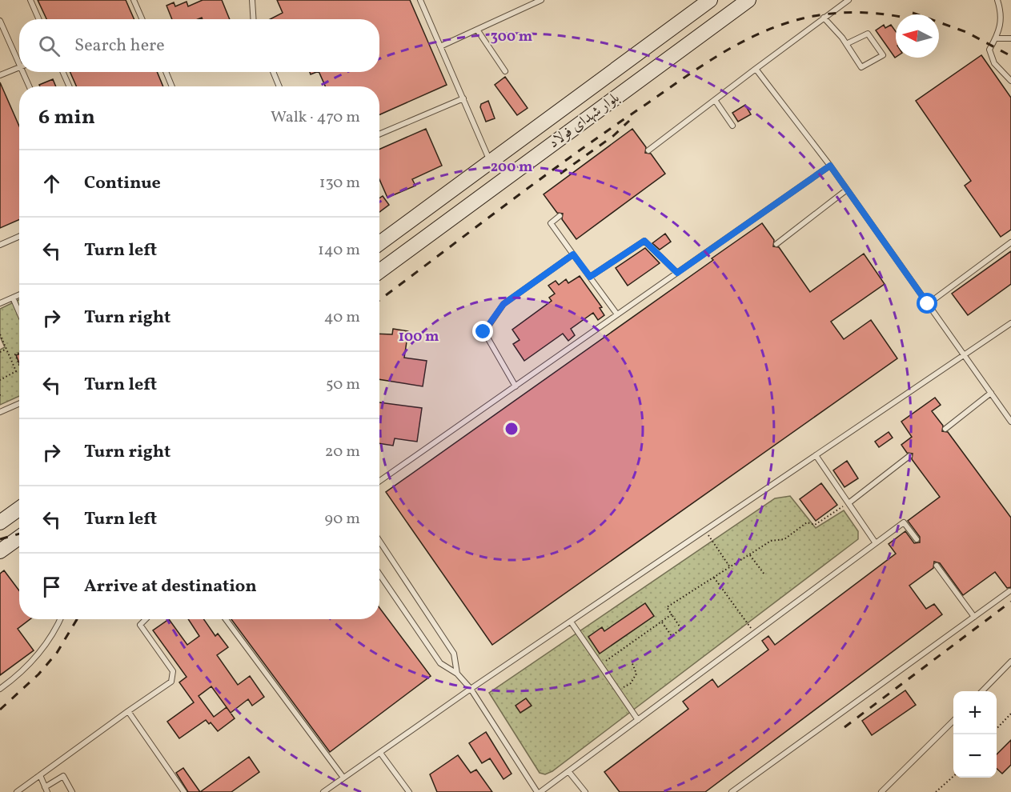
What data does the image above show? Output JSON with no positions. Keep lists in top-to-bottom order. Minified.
{"streets":{"street":["بلوار شهدای فولاد"]},"north":"left","page":{"search":"Search here","heading":["6 min","Walk · 470 m"],"list":[["Continue","130 m"],["Turn left","140 m"],["Turn right","40 m"],["Turn left","50 m"],["Turn right","20 m"],["Turn left","90 m"],"Arrive at destination"],"map_buttons":["+","−"]},"rings":["300 m","200 m","100 m"]}
